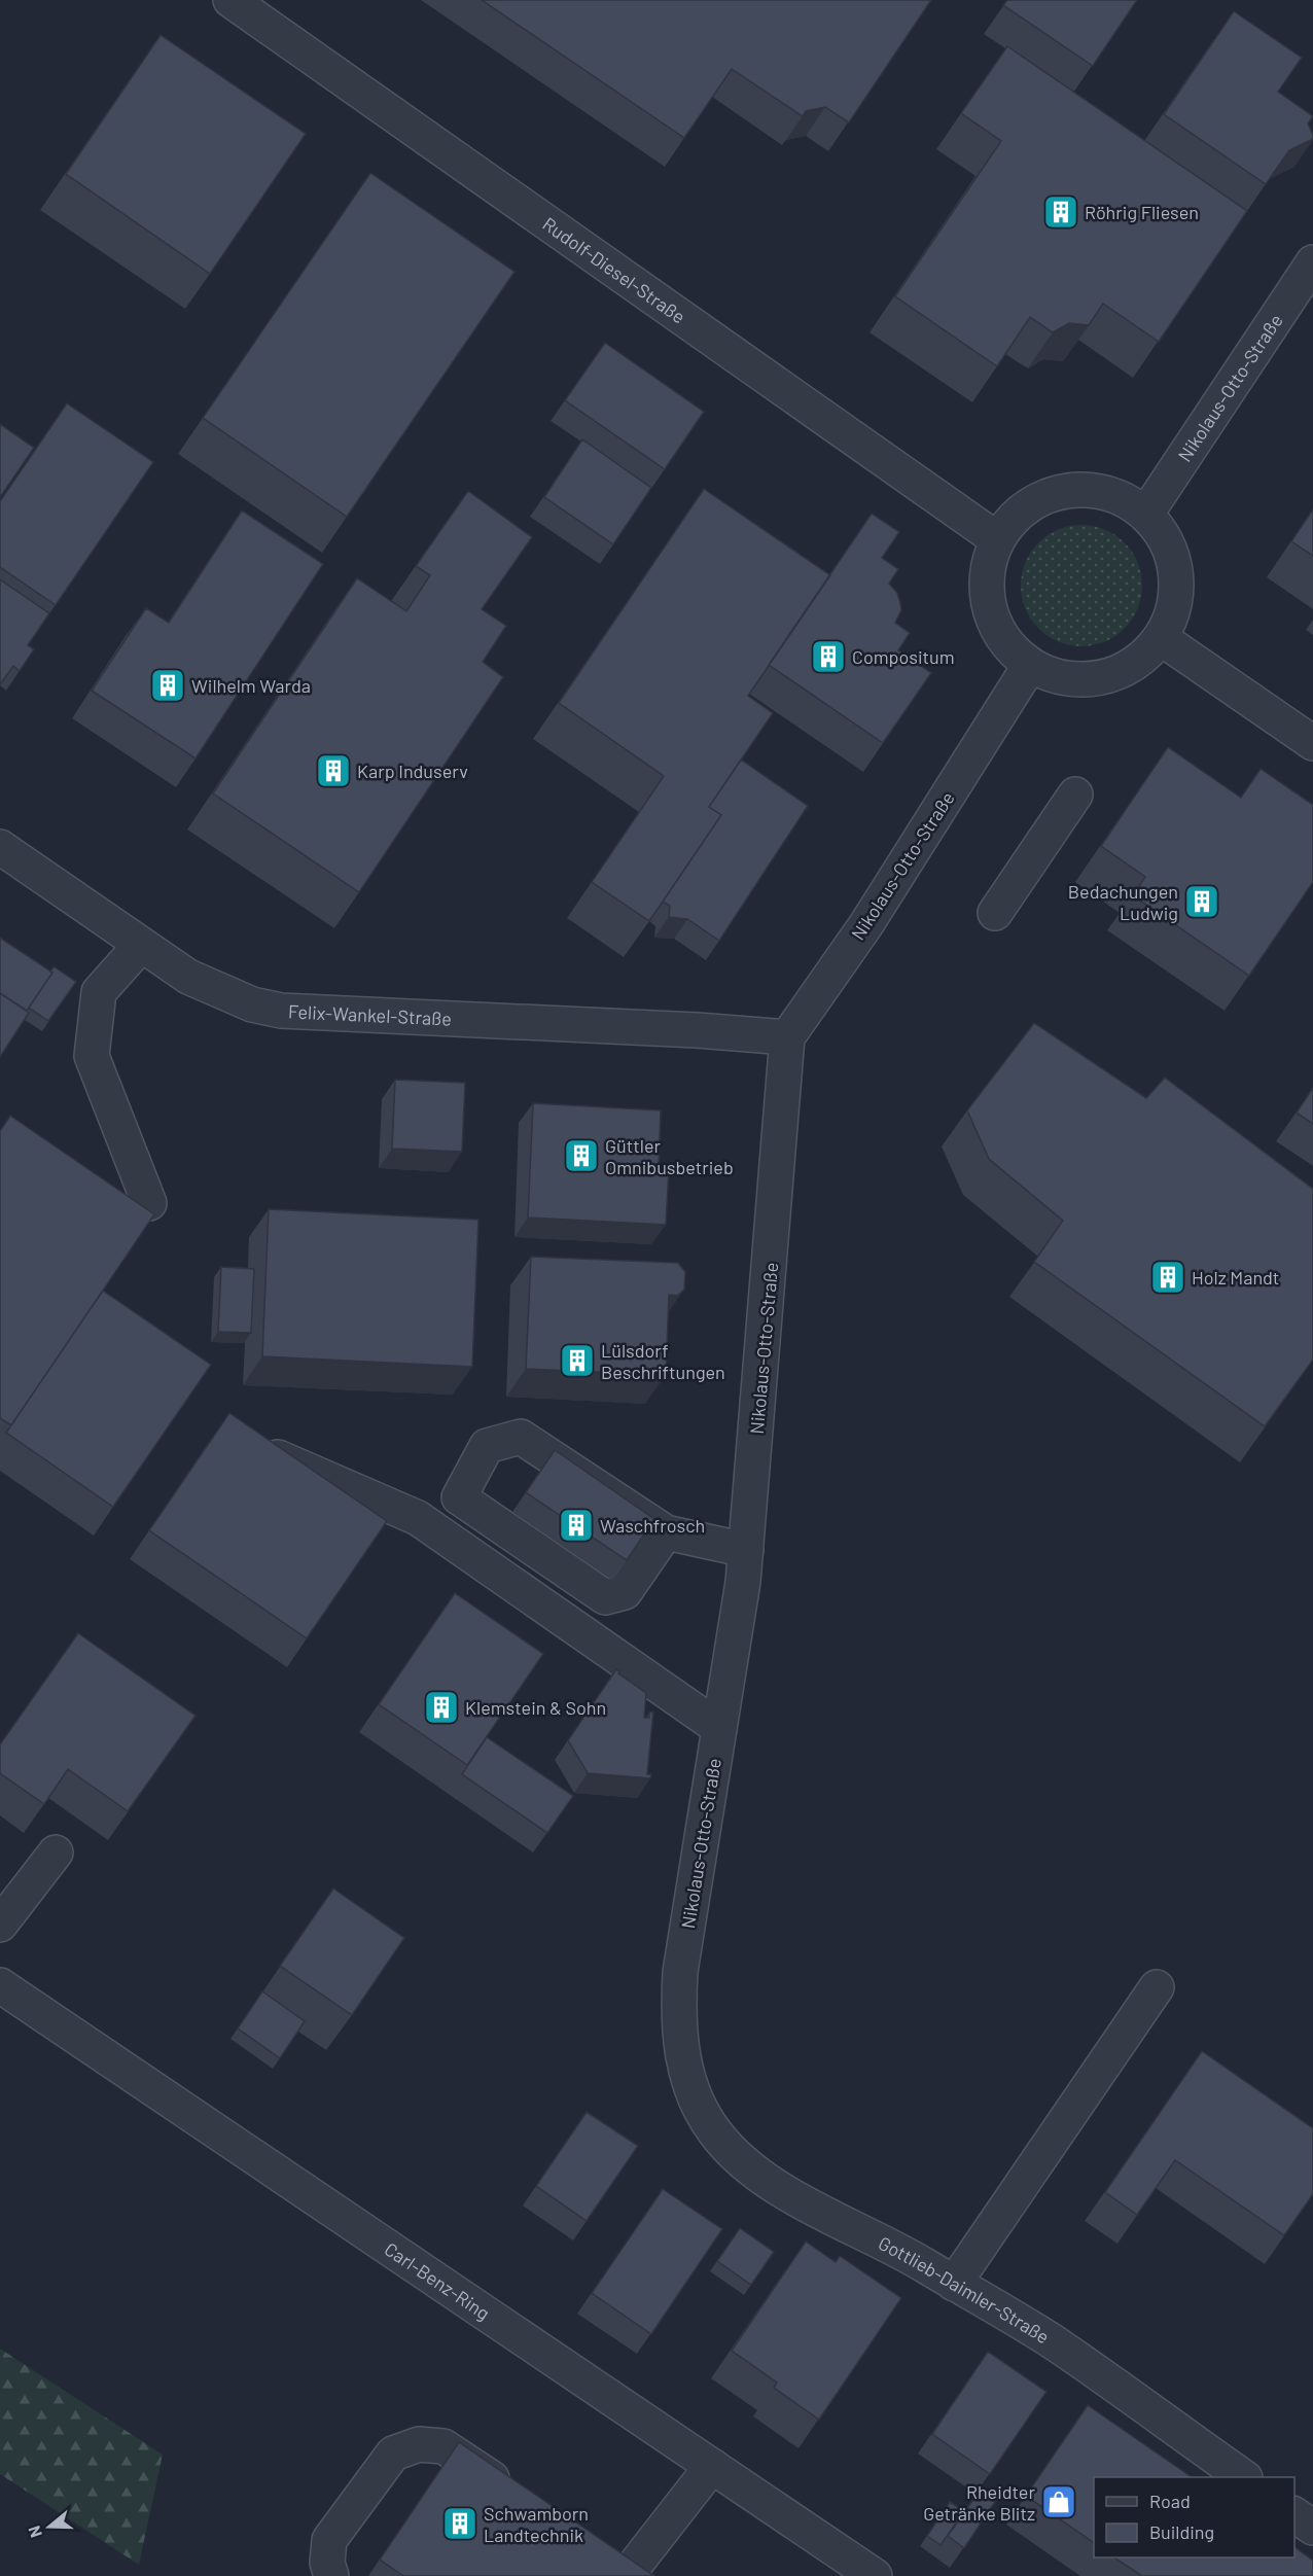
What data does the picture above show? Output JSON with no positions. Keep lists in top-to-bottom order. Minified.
{"streets":{"street":["Rudolf-Diesel-Straße","Nikolaus-Otto-Straße","Felix-Wankel-Straße","Carl-Benz-Ring","Gottlieb-Daimler-Straße"]},"crossings":[["Rudolf-Diesel-Straße","Nikolaus-Otto-Straße"],["Nikolaus-Otto-Straße","Felix-Wankel-Straße"],["Nikolaus-Otto-Straße","Gottlieb-Daimler-Straße"]],"places":{"building":["Röhrig Fliesen","Compositum","Wilhelm Warda","Karp Induserv","Bedachungen Ludwig","Güttler Omnibusbetrieb","Holz Mandt","Lülsdorf Beschriftungen","Waschfrosch","Klemstein & Sohn","Schwamborn Landtechnik"],"shop":["Rheidter Getränke Blitz"]},"legend":["Road","Building"],"north":"left"}
